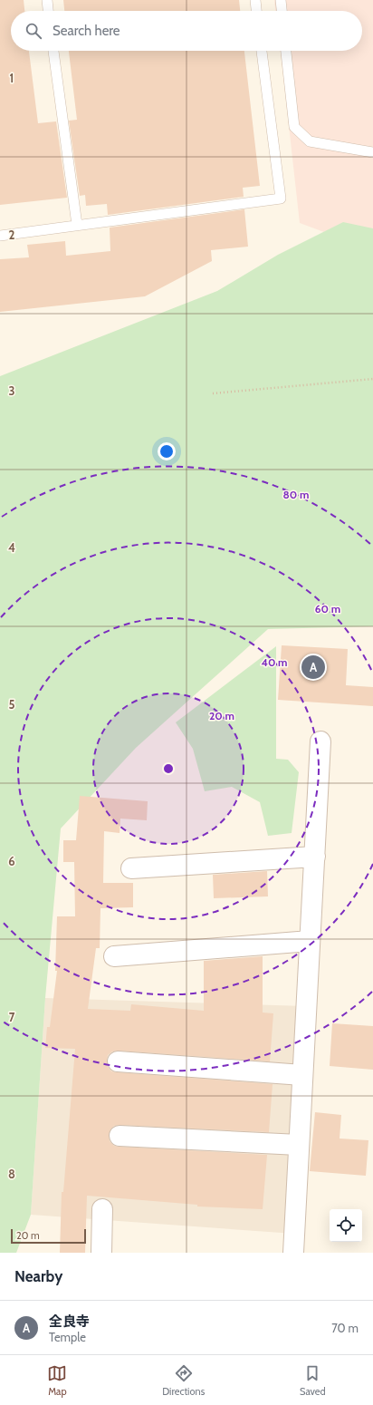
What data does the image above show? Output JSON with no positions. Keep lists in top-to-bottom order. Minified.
{"scale_bar":"20 m","page":{"search":"Search here","pins":"A","scale":"20 m","heading":"Nearby","list":[{"mark":"A","name":"全良寺","note":"Temple","value":"70 m"}],"nav":["Map","Directions","Saved"]},"grid":{"rows":["1","2","3","4","5","6","7","8"]},"rings":["80 m","60 m","40 m","20 m"]}
